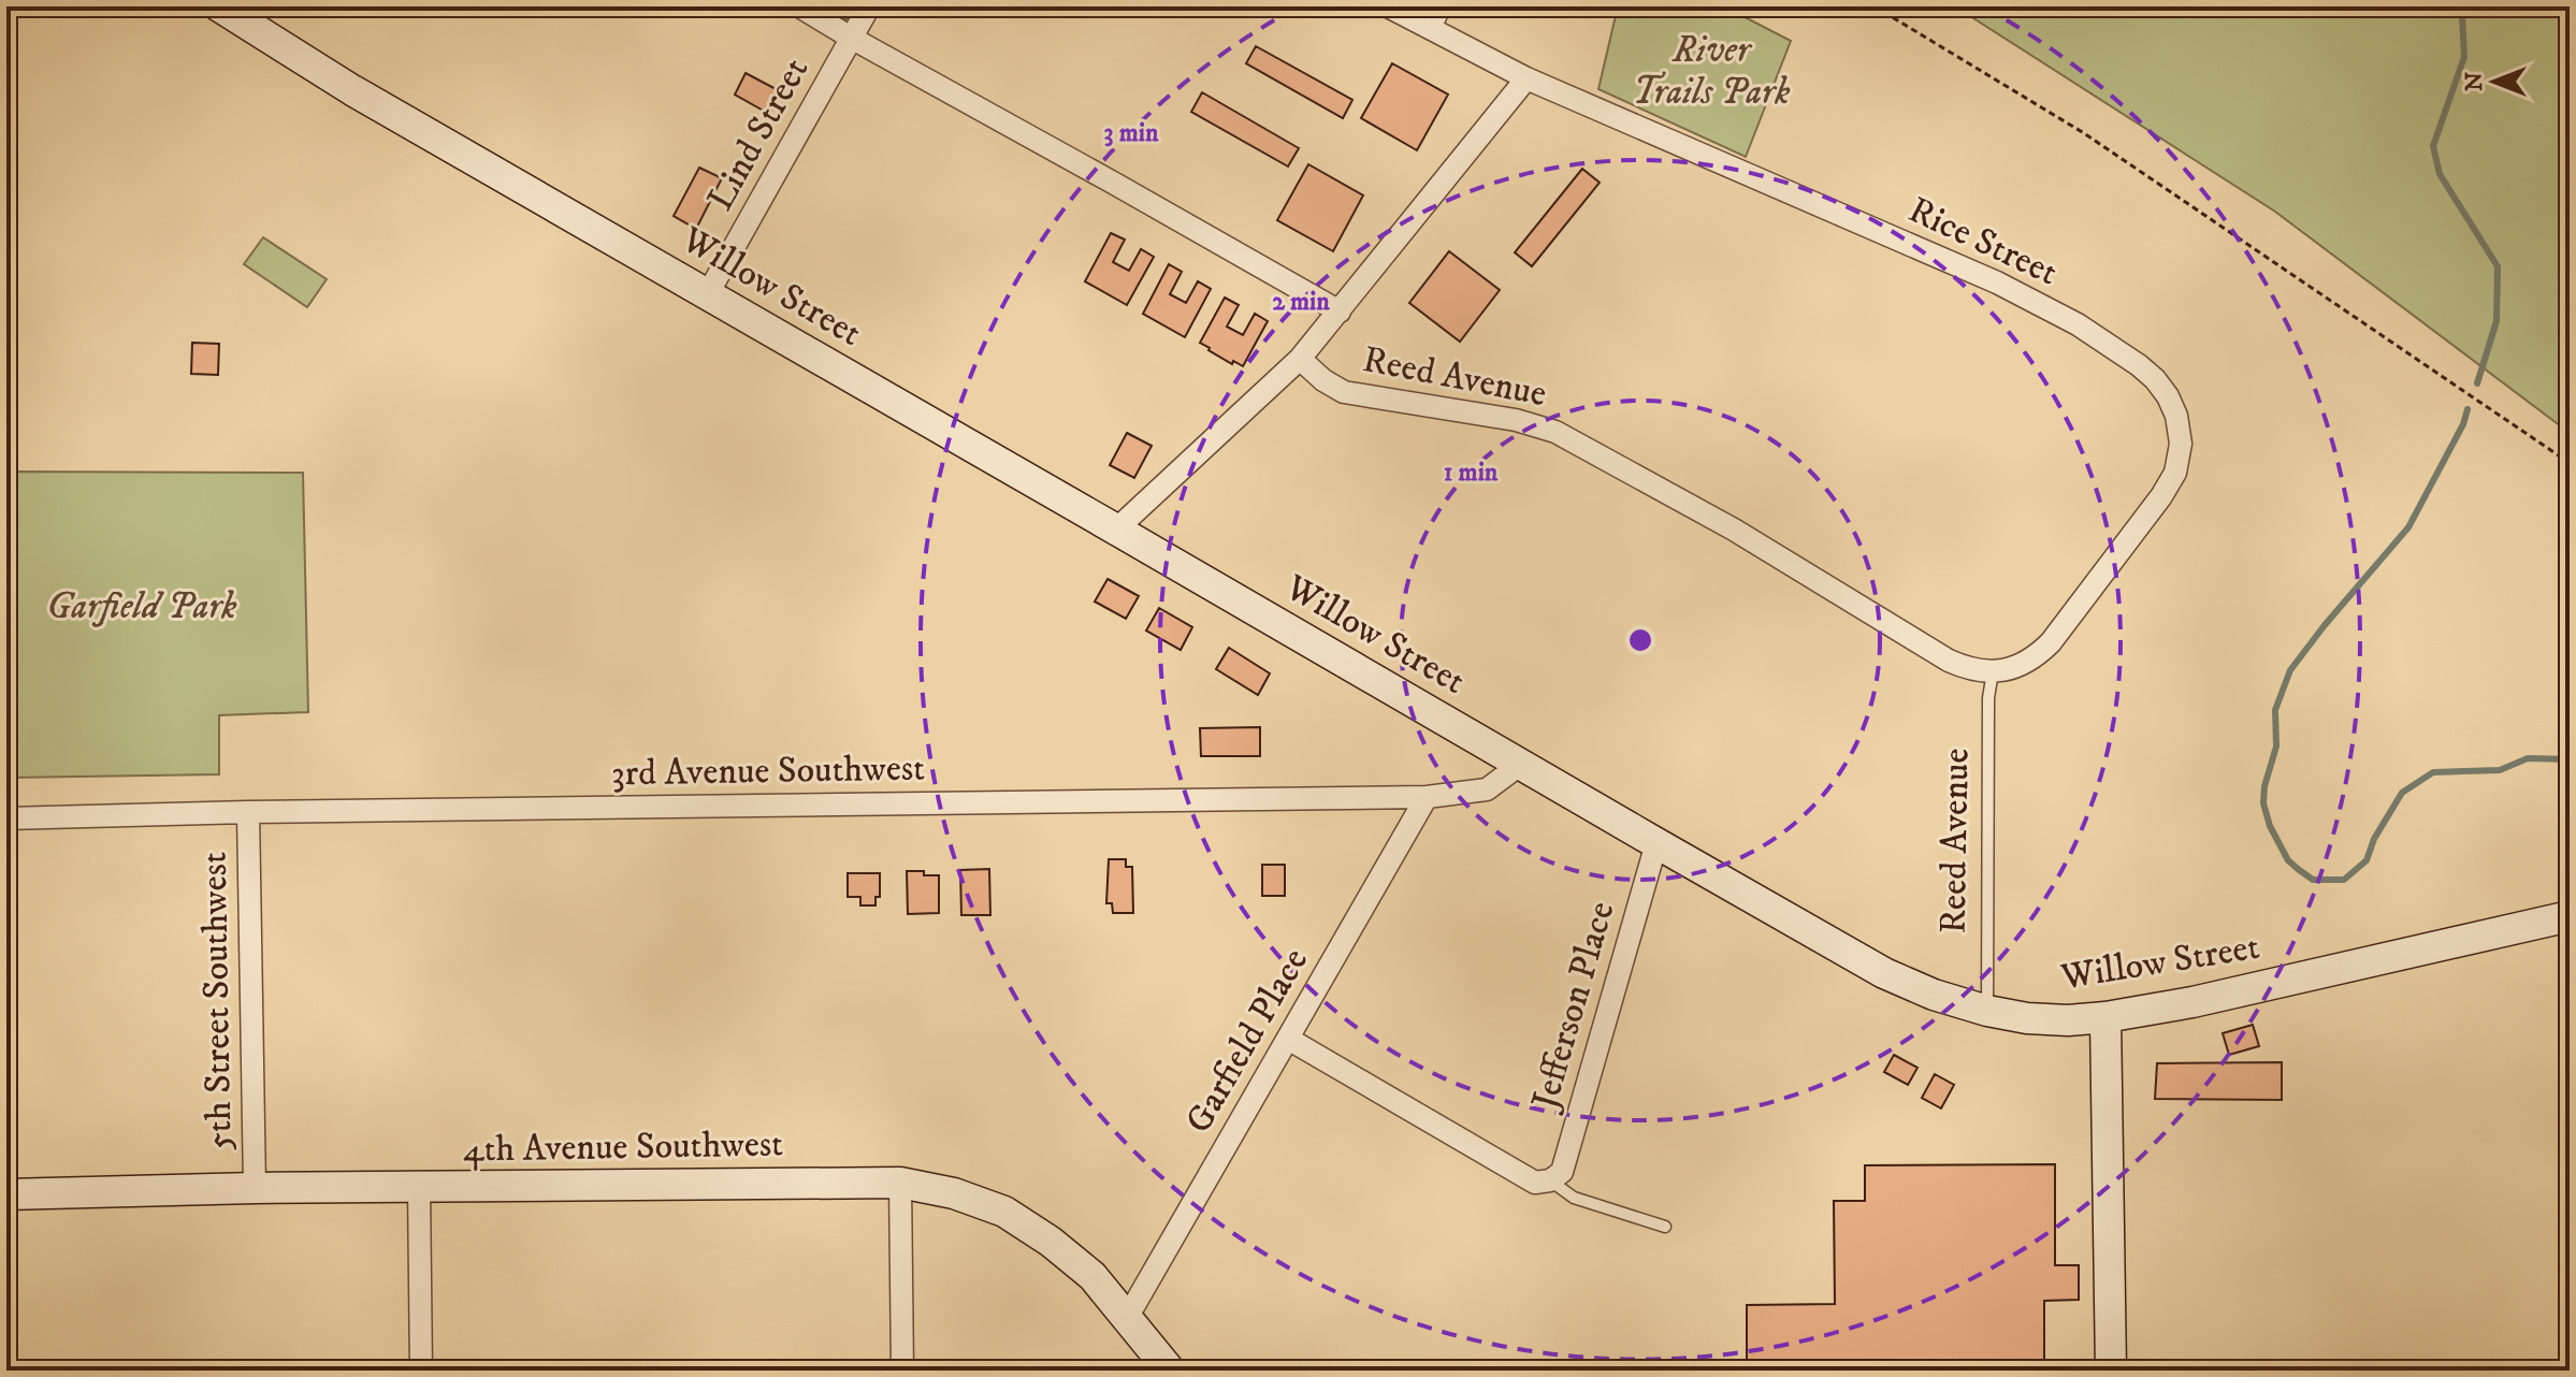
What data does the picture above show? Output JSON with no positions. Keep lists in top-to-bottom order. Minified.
{"streets":{"street":["Lind Street","Rice Street","Willow Street","Reed Avenue","3rd Avenue Southwest","5th Street Southwest","Jefferson Place","Garfield Place","4th Avenue Southwest"]},"crossings":[["Lind Street","Willow Street"],["Rice Street","Reed Avenue"],["Willow Street","Reed Avenue"],["Willow Street","3rd Avenue Southwest"],["Willow Street","Jefferson Place"],["3rd Avenue Southwest","5th Street Southwest"],["3rd Avenue Southwest","Garfield Place"],["5th Street Southwest","4th Avenue Southwest"],["Garfield Place","4th Avenue Southwest"]],"parks":["River Trails Park","Garfield Park"],"north":"left","rings":["3 min","2 min","1 min"]}
